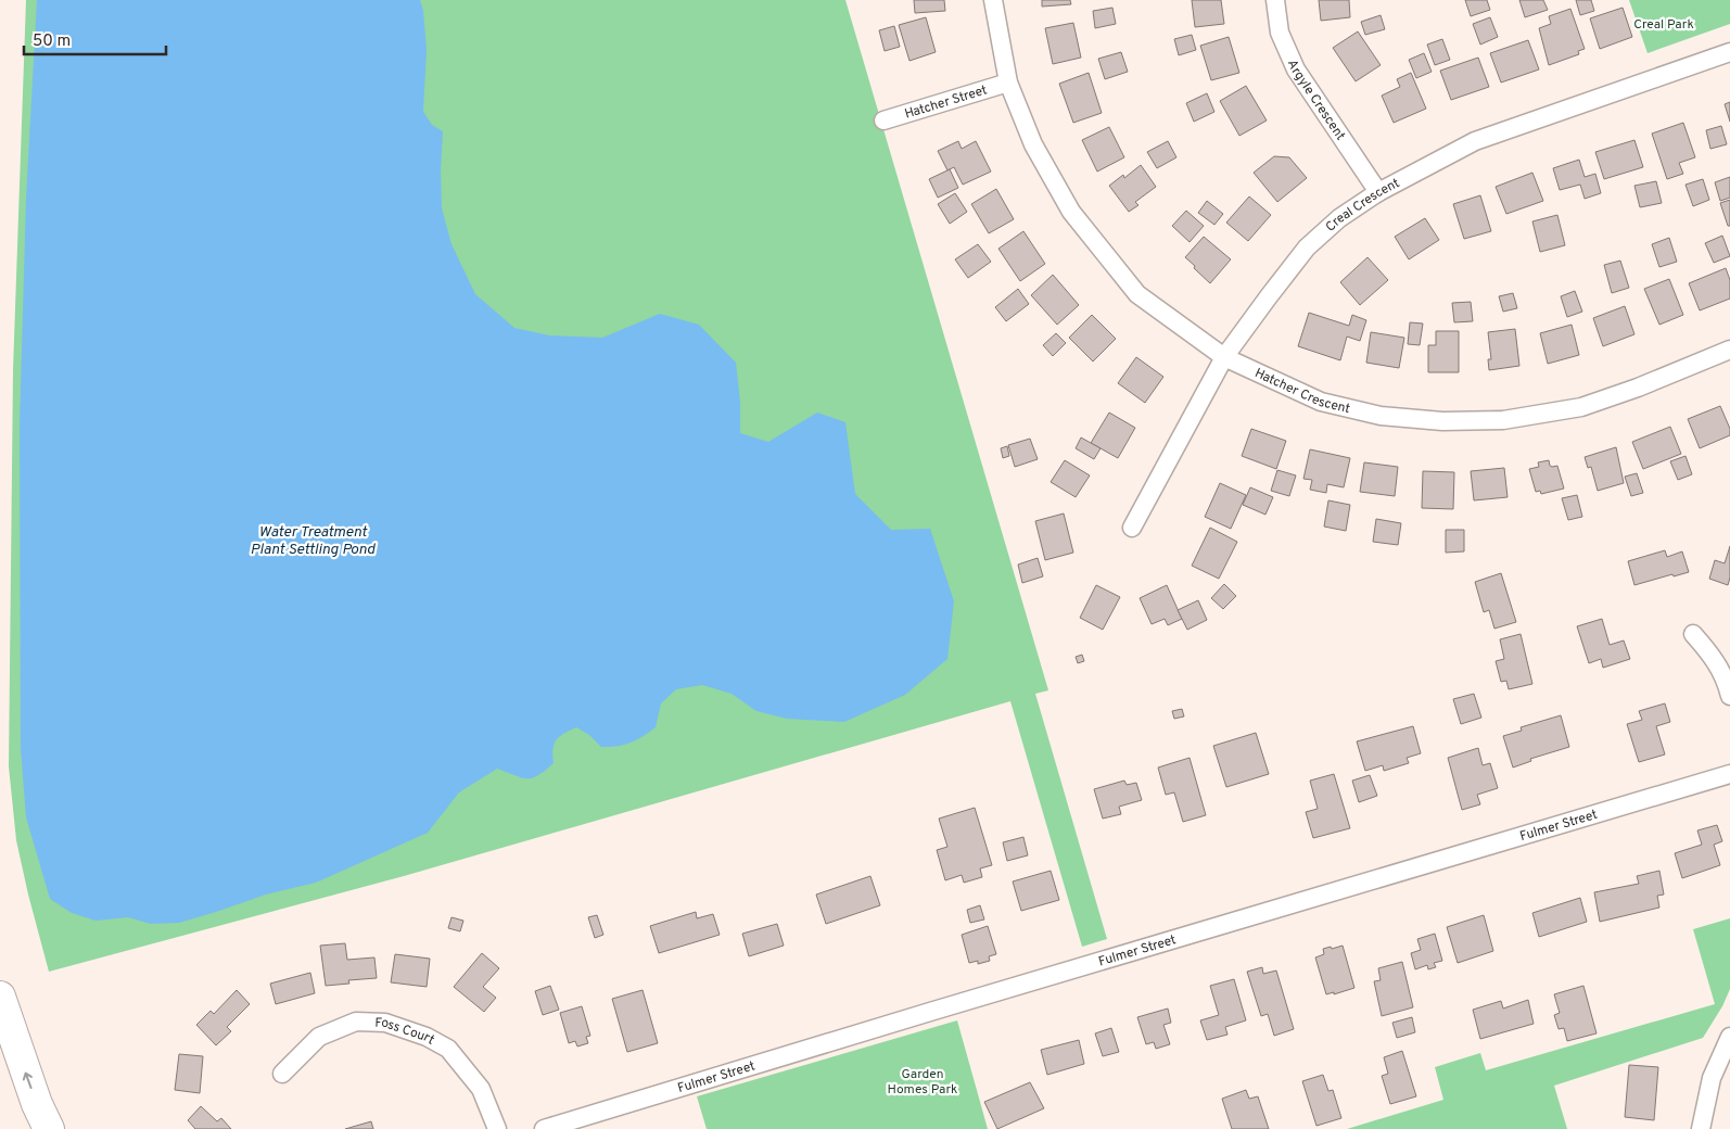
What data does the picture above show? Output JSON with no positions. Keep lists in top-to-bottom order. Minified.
{"streets":{"street":["Argyle Crescent","Hatcher Street","Creal Crescent","Hatcher Crescent","Fulmer Street","Foss Court"]},"crossings":[["Argyle Crescent","Creal Crescent"],["Hatcher Street","Hatcher Crescent"],["Creal Crescent","Hatcher Crescent"]],"water":["Water Treatment Plant Settling Pond"],"parks":["Creal Park","Garden Homes Park"],"scale_bar":"50 m"}
